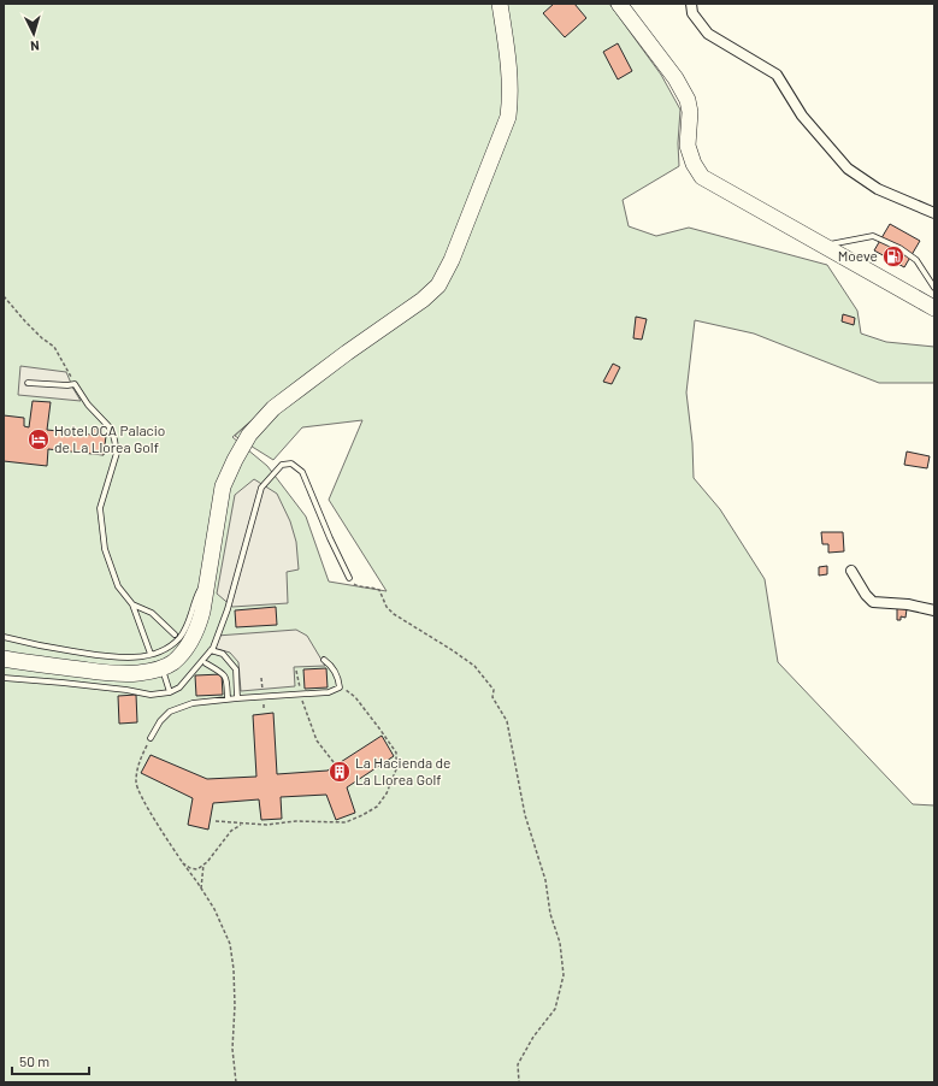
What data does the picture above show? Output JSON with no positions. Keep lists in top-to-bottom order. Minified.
{"places":{"fuel station":["Moeve"],"hotel":["Hotel OCA Palacio de La Llorea Golf"],"building":["La Hacienda de La Llorea Golf"]},"scale_bar":"50 m","north":"bottom"}
